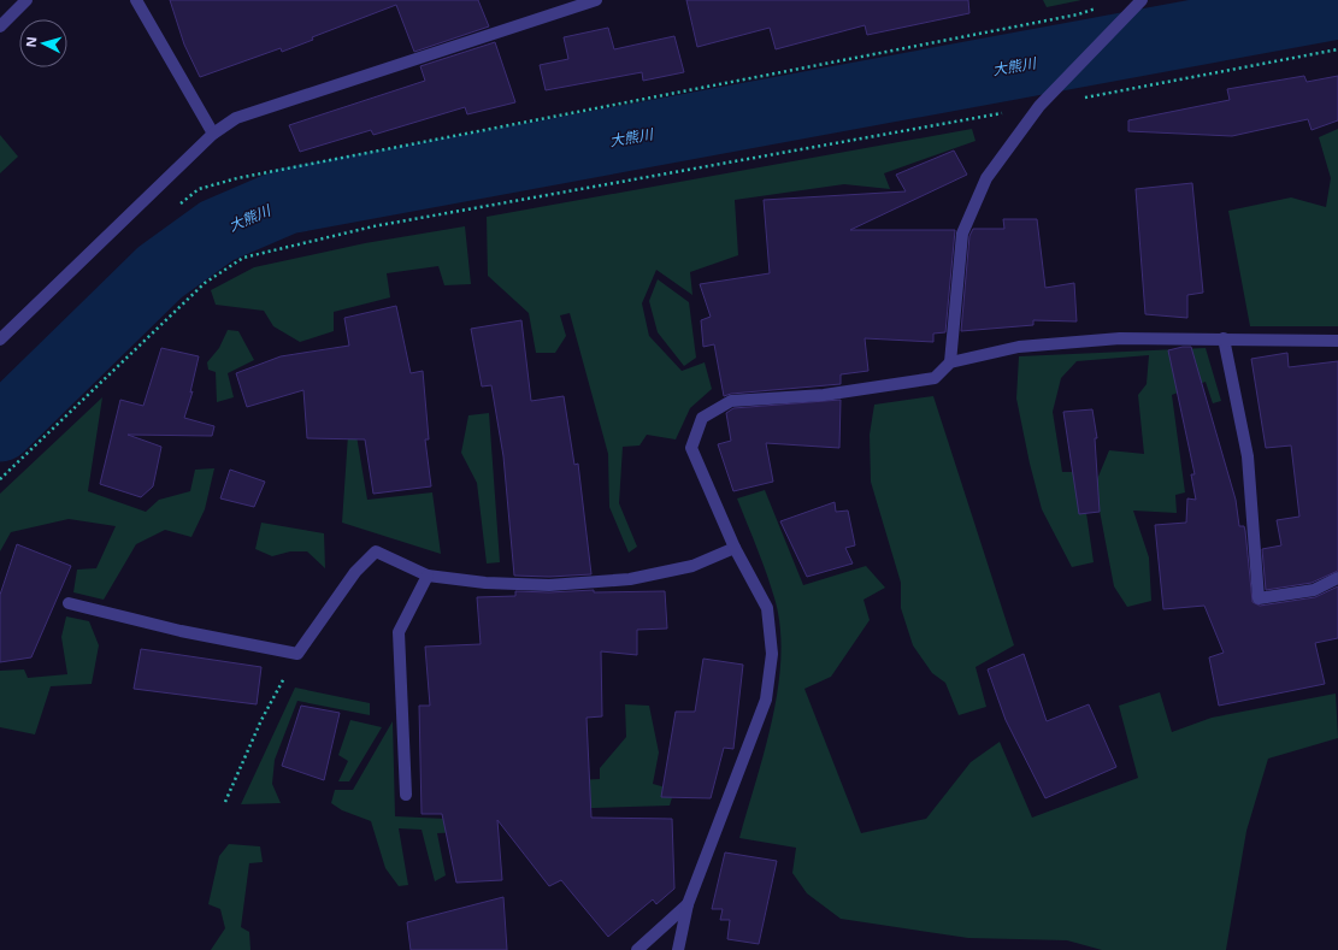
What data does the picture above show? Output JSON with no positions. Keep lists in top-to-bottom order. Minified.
{"water":["大熊川"],"north":"left"}
